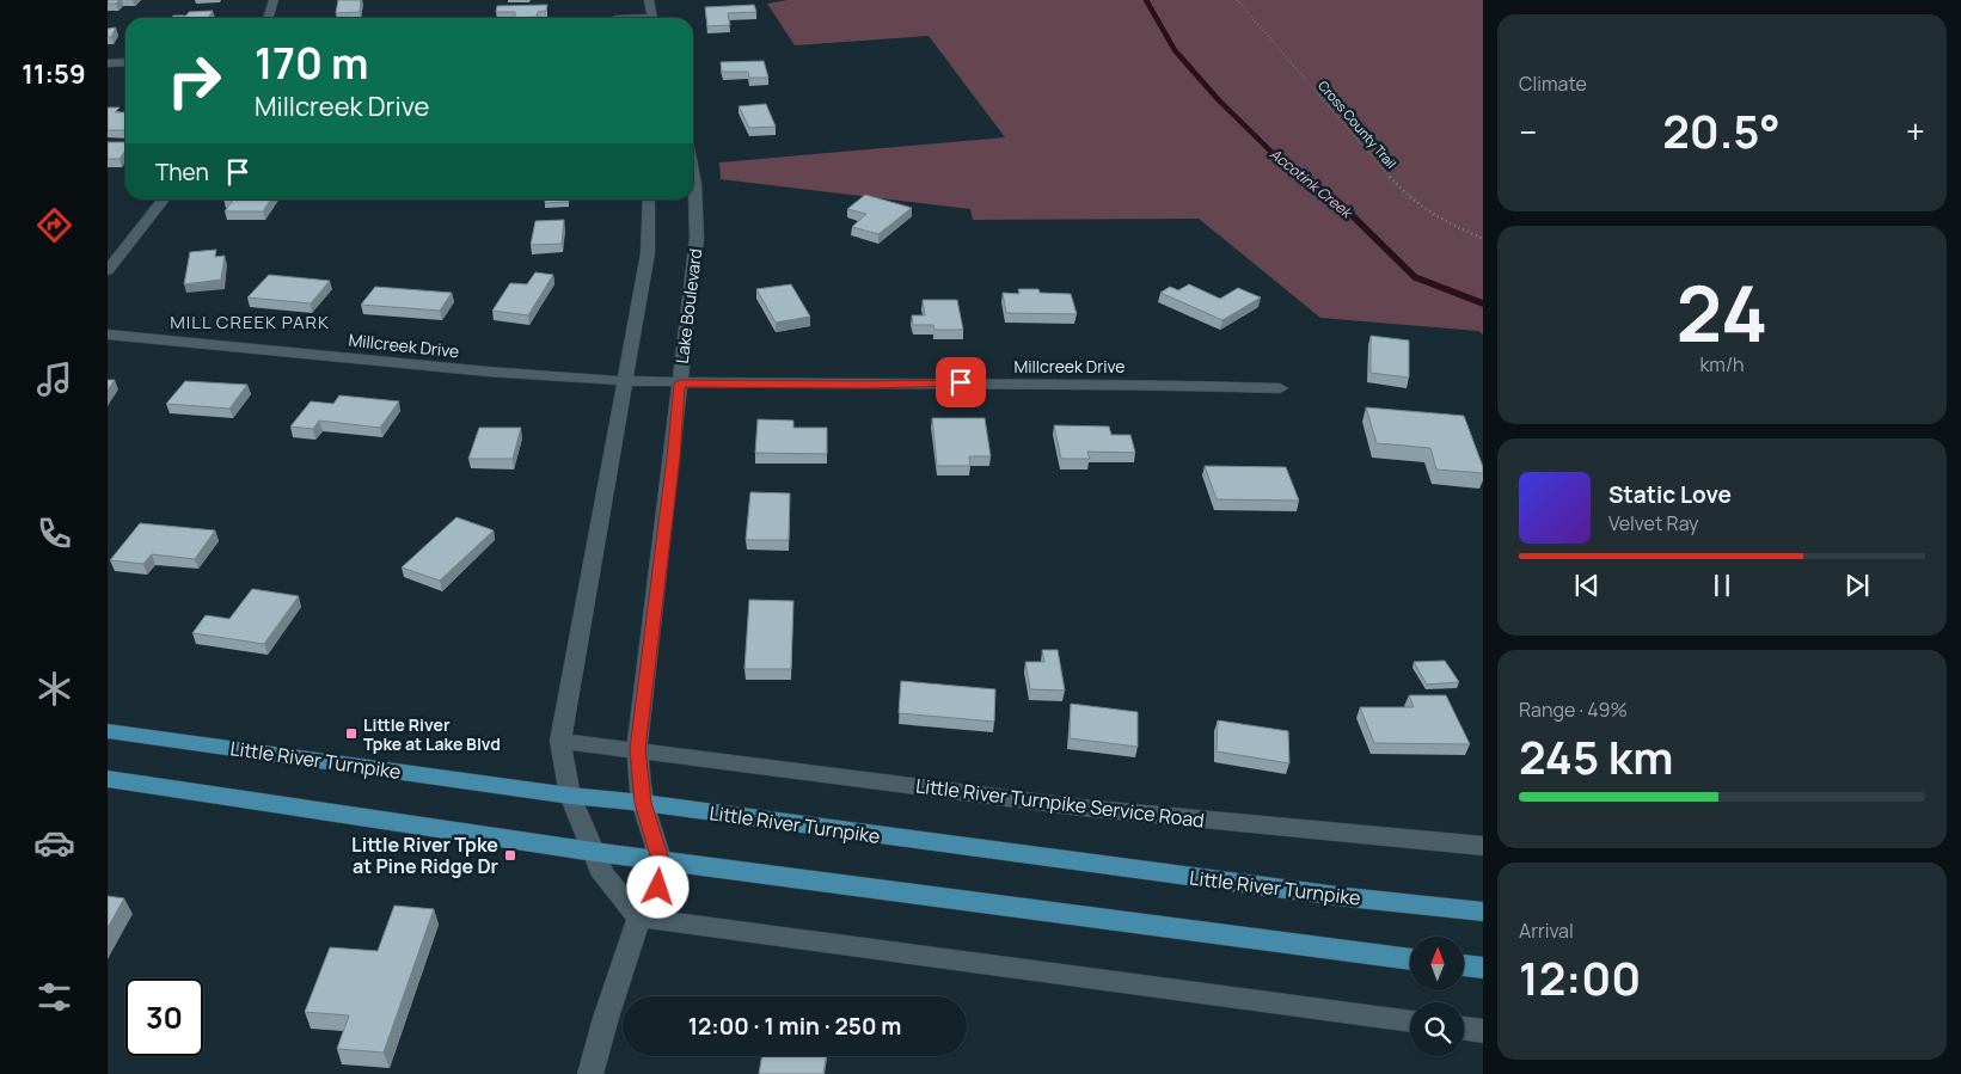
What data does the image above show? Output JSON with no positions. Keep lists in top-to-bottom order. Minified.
{"streets":{"main road":["Little River Turnpike"],"street":["Lake Boulevard","Millcreek Drive","Little River Turnpike Service Road"],"path":["Cross County Trail"]},"crossings":[["Lake Boulevard","Millcreek Drive"],["Lake Boulevard","Little River Turnpike"],["Lake Boulevard","Little River Turnpike Service Road"]],"districts":["MILL CREEK PARK"],"water":["Accotink Creek"],"places":{"transit":["Little River Tpke at Lake Blvd","Little River Tpke at Pine Ridge Dr"]},"north":"top","page":{"tabs":"11:59","tile":["Climate",["24","km/h"],["Range · 49%","245 km"],["Arrival","12:00"]],"turn":["170 m","Millcreek Drive"],"heat":["−","20.5°","+"],"then":"Then","song":["Static Love","Velvet Ray"],"limit":"30","trip":"12:00 · 1 min · 250 m"}}
